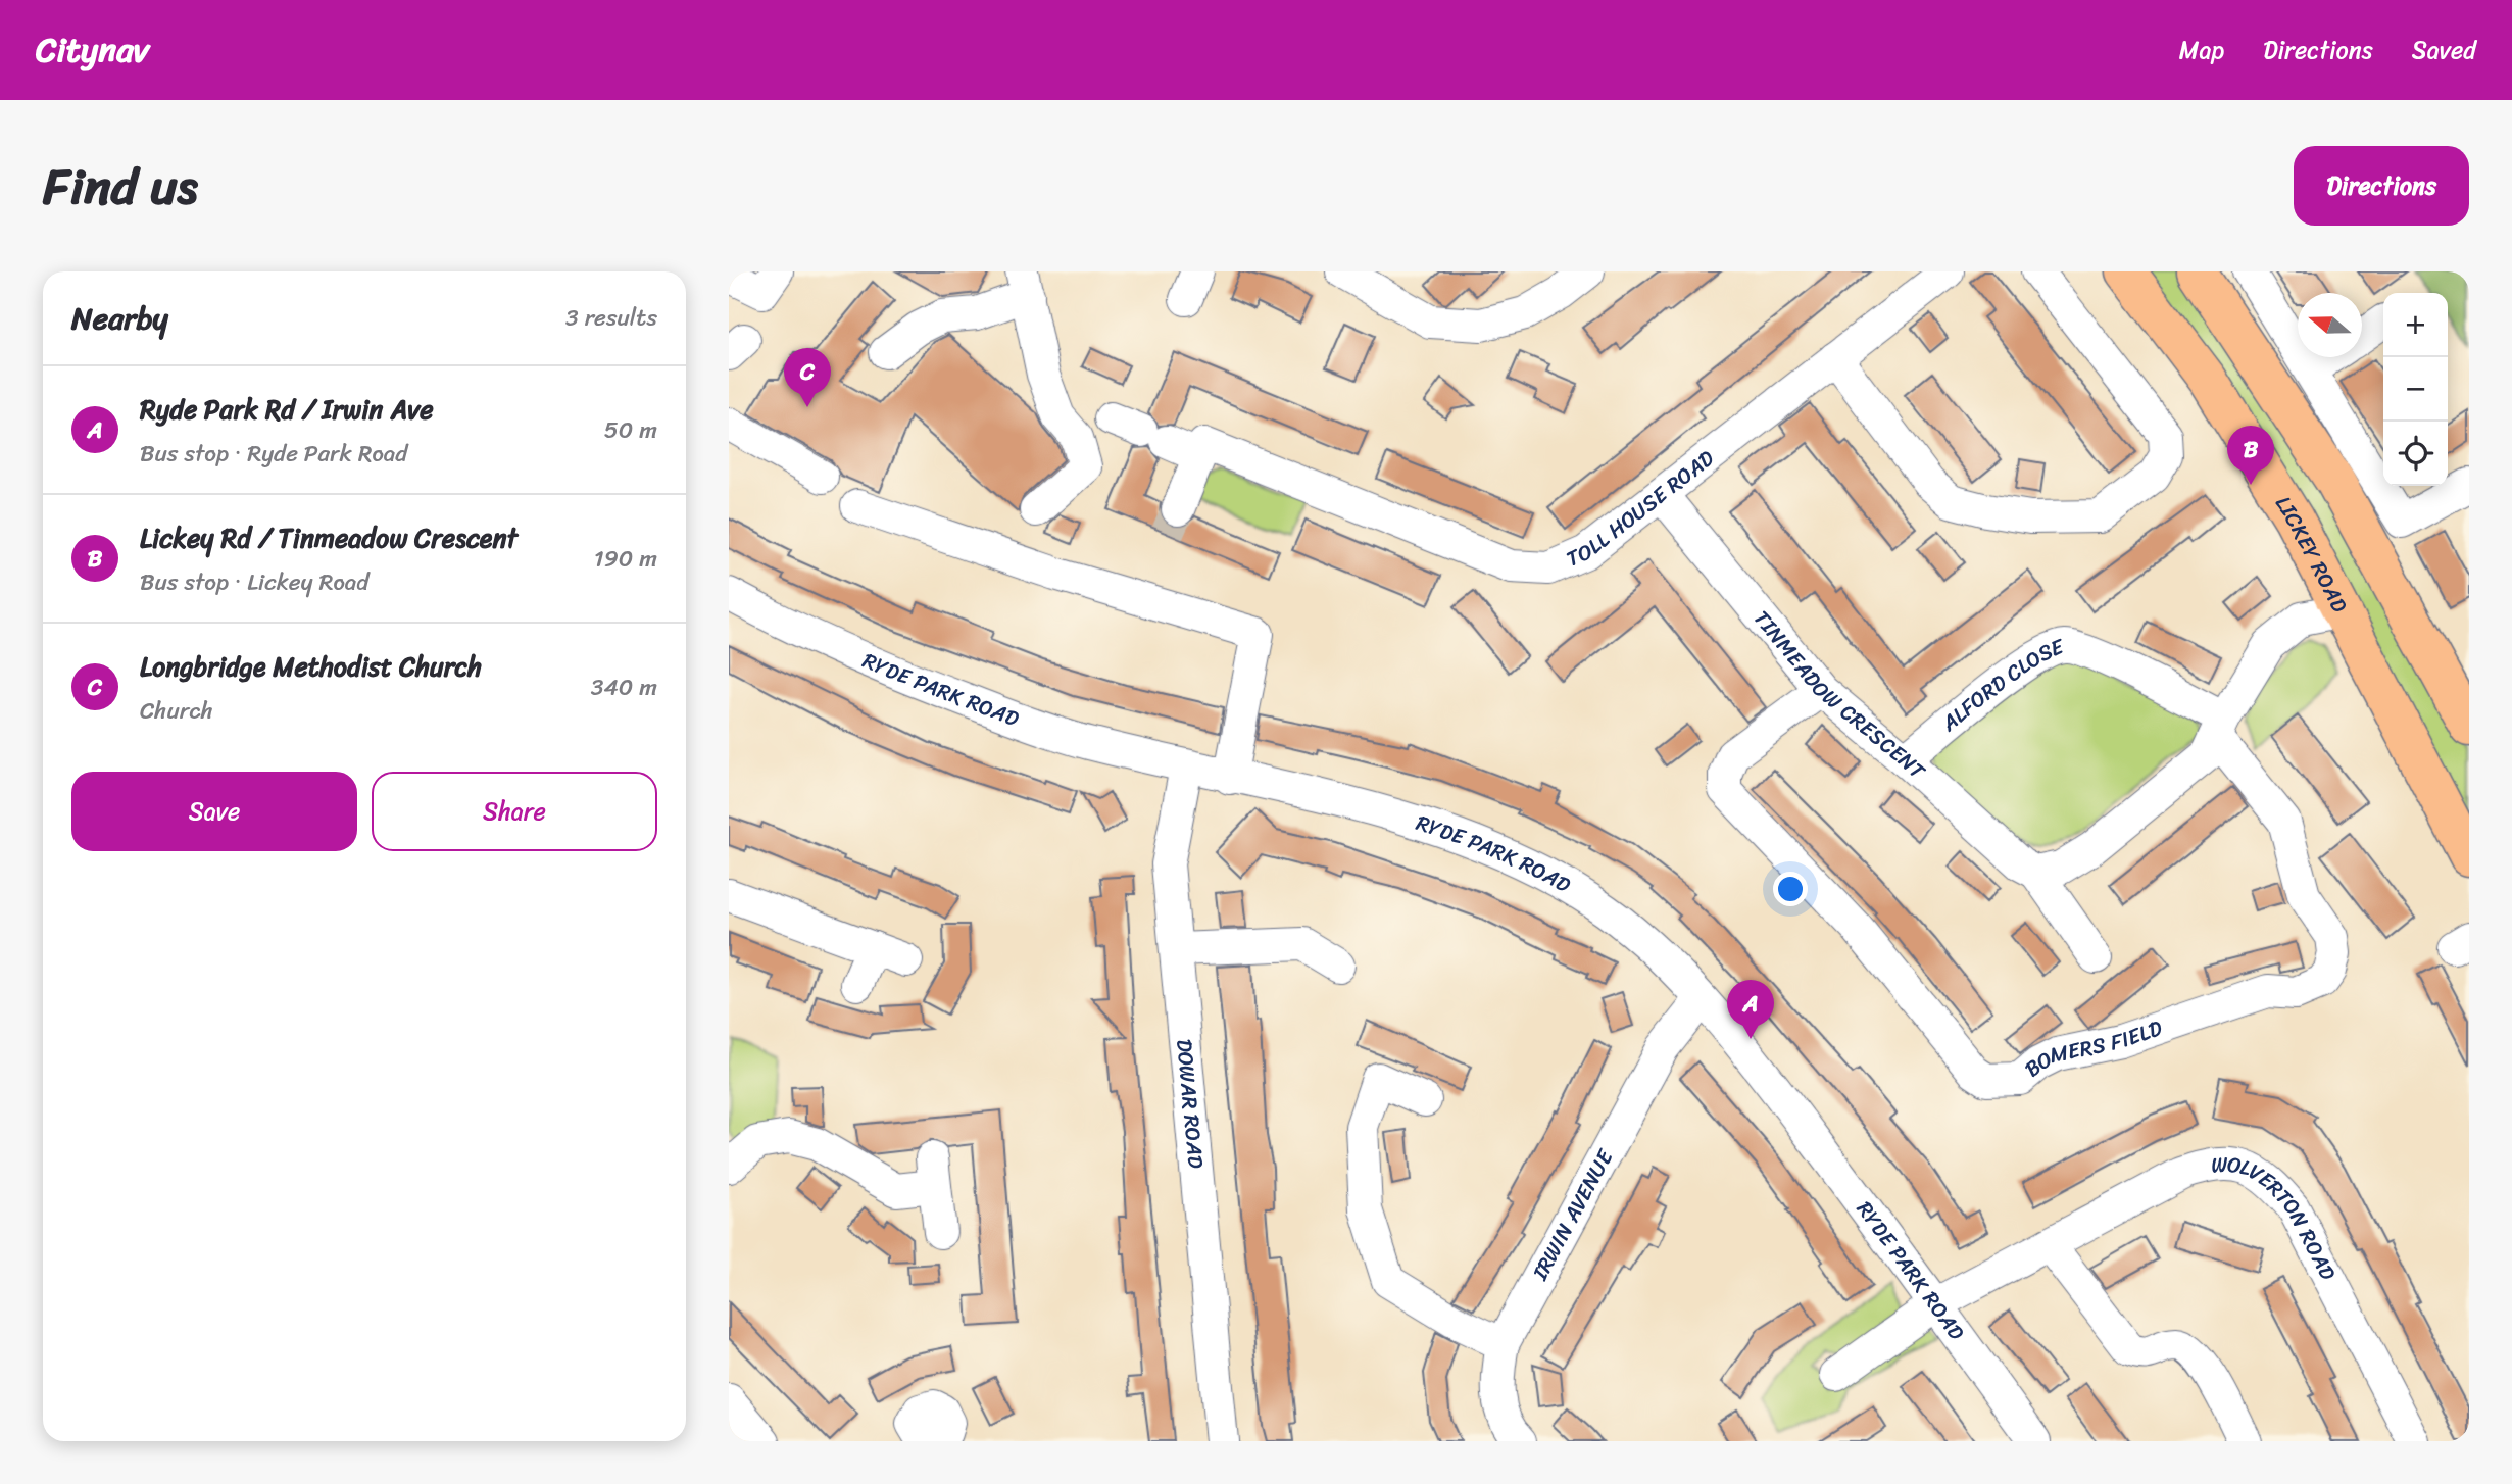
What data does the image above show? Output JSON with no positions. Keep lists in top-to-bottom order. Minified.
{"streets":{"main road":["LICKEY ROAD"],"street":["TOLL HOUSE ROAD","RYDE PARK ROAD","ALFORD CLOSE","TINMEADOW CRESCENT","BOMERS FIELD","DOWAR ROAD","IRWIN AVENUE","WOLVERTON ROAD"]},"crossings":[["TOLL HOUSE ROAD","TINMEADOW CRESCENT"],["RYDE PARK ROAD","DOWAR ROAD"],["RYDE PARK ROAD","IRWIN AVENUE"],["RYDE PARK ROAD","WOLVERTON ROAD"],["ALFORD CLOSE","TINMEADOW CRESCENT"],["ALFORD CLOSE","BOMERS FIELD"],["TINMEADOW CRESCENT","BOMERS FIELD"]],"north":"left","page":{"header":"Citynav","nav":["Map","Directions","Saved"],"title":"Find us","buttons":["Directions",["Save","Share"]],"heading":["Nearby","3 results"],"map_buttons":["+","−"],"pins":["C","B","A"],"list":[{"mark":"A","name":"Ryde Park Rd / Irwin Ave","note":"Bus stop · Ryde Park Road","value":"50 m"},{"mark":"B","name":"Lickey Rd / Tinmeadow Crescent","note":"Bus stop · Lickey Road","value":"190 m"},{"mark":"C","name":"Longbridge Methodist Church","note":"Church","value":"340 m"}]}}
